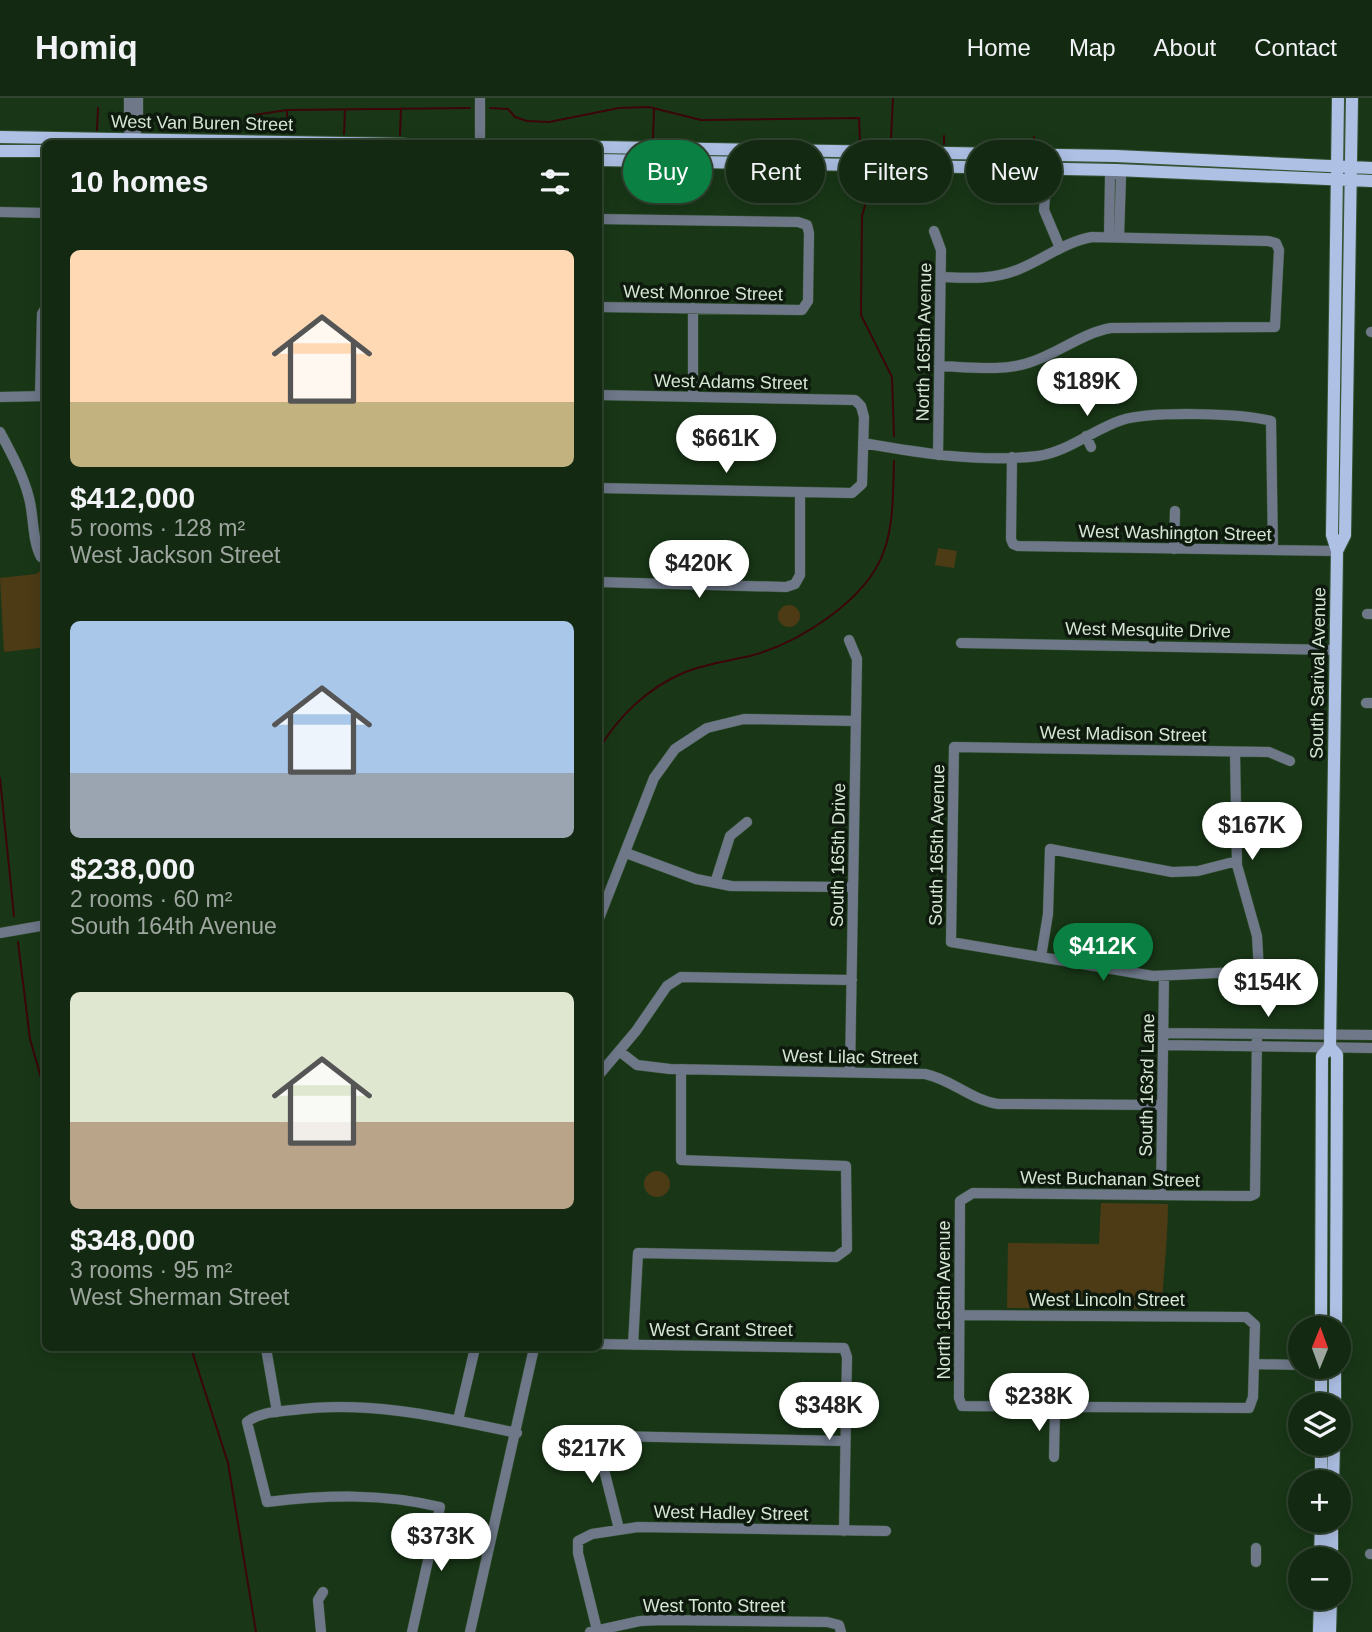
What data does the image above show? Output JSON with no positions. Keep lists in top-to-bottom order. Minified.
{"streets":{"main road":["West Van Buren Street","South Sarival Avenue"],"street":["West Monroe Street","North 165th Avenue","West Adams Street","West Washington Street","West Mesquite Drive","West Madison Street","South 165th Avenue","South 165th Drive","West Lilac Street","South 163rd Lane","West Buchanan Street","West Lincoln Street","West Grant Street","West Hadley Street","West Tonto Street"]},"crossings":[["North 165th Avenue","West Buchanan Street"],["North 165th Avenue","West Lincoln Street"],["West Washington Street","South Sarival Avenue"],["West Mesquite Drive","South Sarival Avenue"],["West Madison Street","South 165th Avenue"],["South 165th Drive","West Lilac Street"],["West Lilac Street","South 163rd Lane"],["South 163rd Lane","West Buchanan Street"],["West Hadley Street","West Tonto Street"]],"north":"top","page":{"header":"Homiq","nav":["Home","Map","About","Contact"],"chip":["Buy","Rent","Filters","New"],"heading":"10 homes","list":[{"name":"$412,000","note":"5 rooms · 128 m² · West Jackson Street"},{"name":"$238,000","note":"2 rooms · 60 m² · South 164th Avenue"},{"name":"$348,000","note":"3 rooms · 95 m² · West Sherman Street"}],"price":["$189K","$661K","$420K","$167K","$412K","$154K","$238K","$348K","$217K","$373K"],"map_buttons":["+","−"]}}
